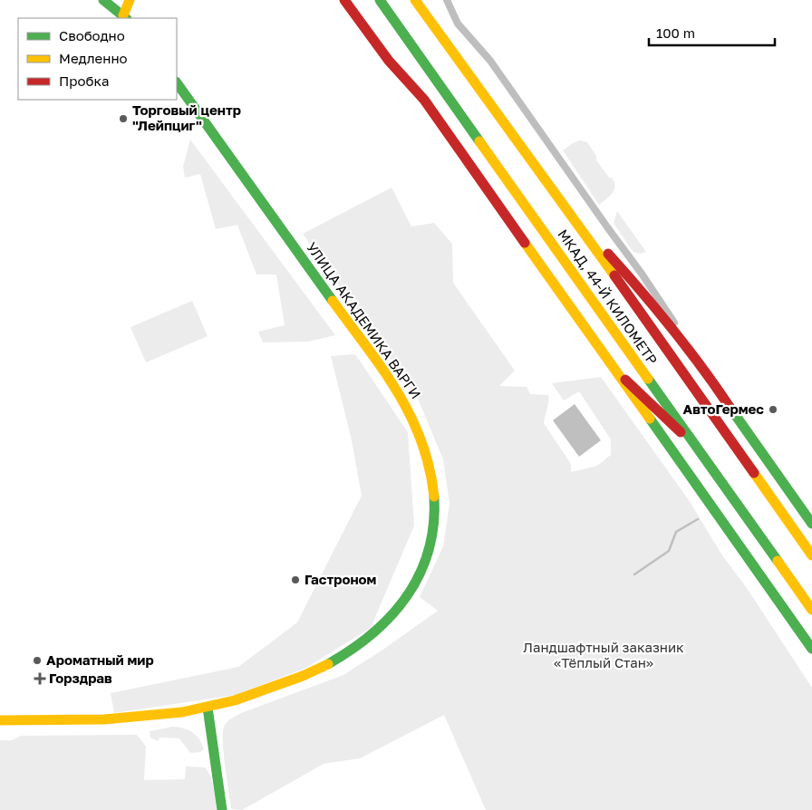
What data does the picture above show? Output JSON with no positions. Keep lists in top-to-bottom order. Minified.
{"streets":{"main road":["МКАД, 44-Й КИЛОМЕТР","УЛИЦА АКАДЕМИКА ВАРГИ"]},"parks":["Ландшафтный заказник «Тёплый Стан»"],"places":{"other":["Торговый центр \"Лейпциг\"","АвтоГермес","Гастроном","Ароматный мир"],"health":["Горздрав"]},"legend":["Свободно","Медленно","Пробка"],"scale_bar":"100 m"}
